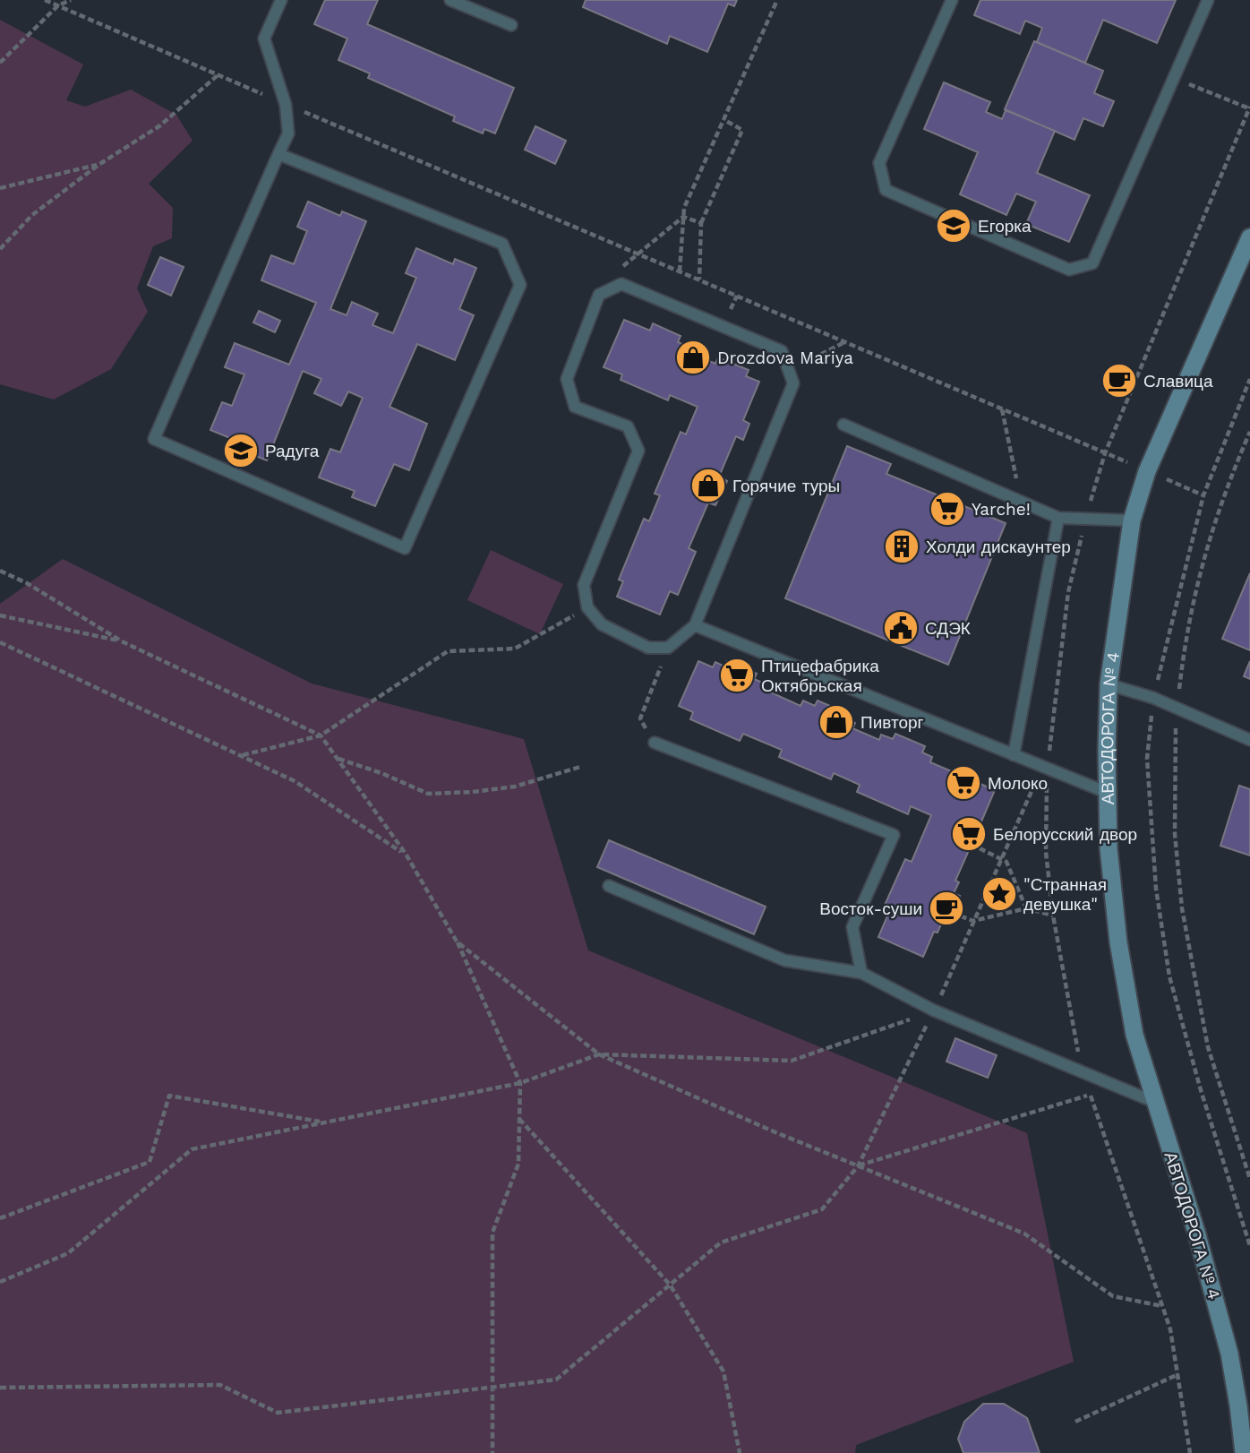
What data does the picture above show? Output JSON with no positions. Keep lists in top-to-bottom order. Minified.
{"streets":{"main road":["АВТОДОРОГА № 4"]},"places":{"school or university":["Егорка","Радуга"],"shop":["Drozdova Mariya","Горячие туры","Пивторг"],"cafe":["Славица","Восток-суши"],"supermarket":["Yarche!","Птицефабрика Октябрьская","Молоко","Белорусский двор"],"building":["Холди дискаунтер"],"public building":["СДЭК"],"place":["\"Странная девушка\""]}}
